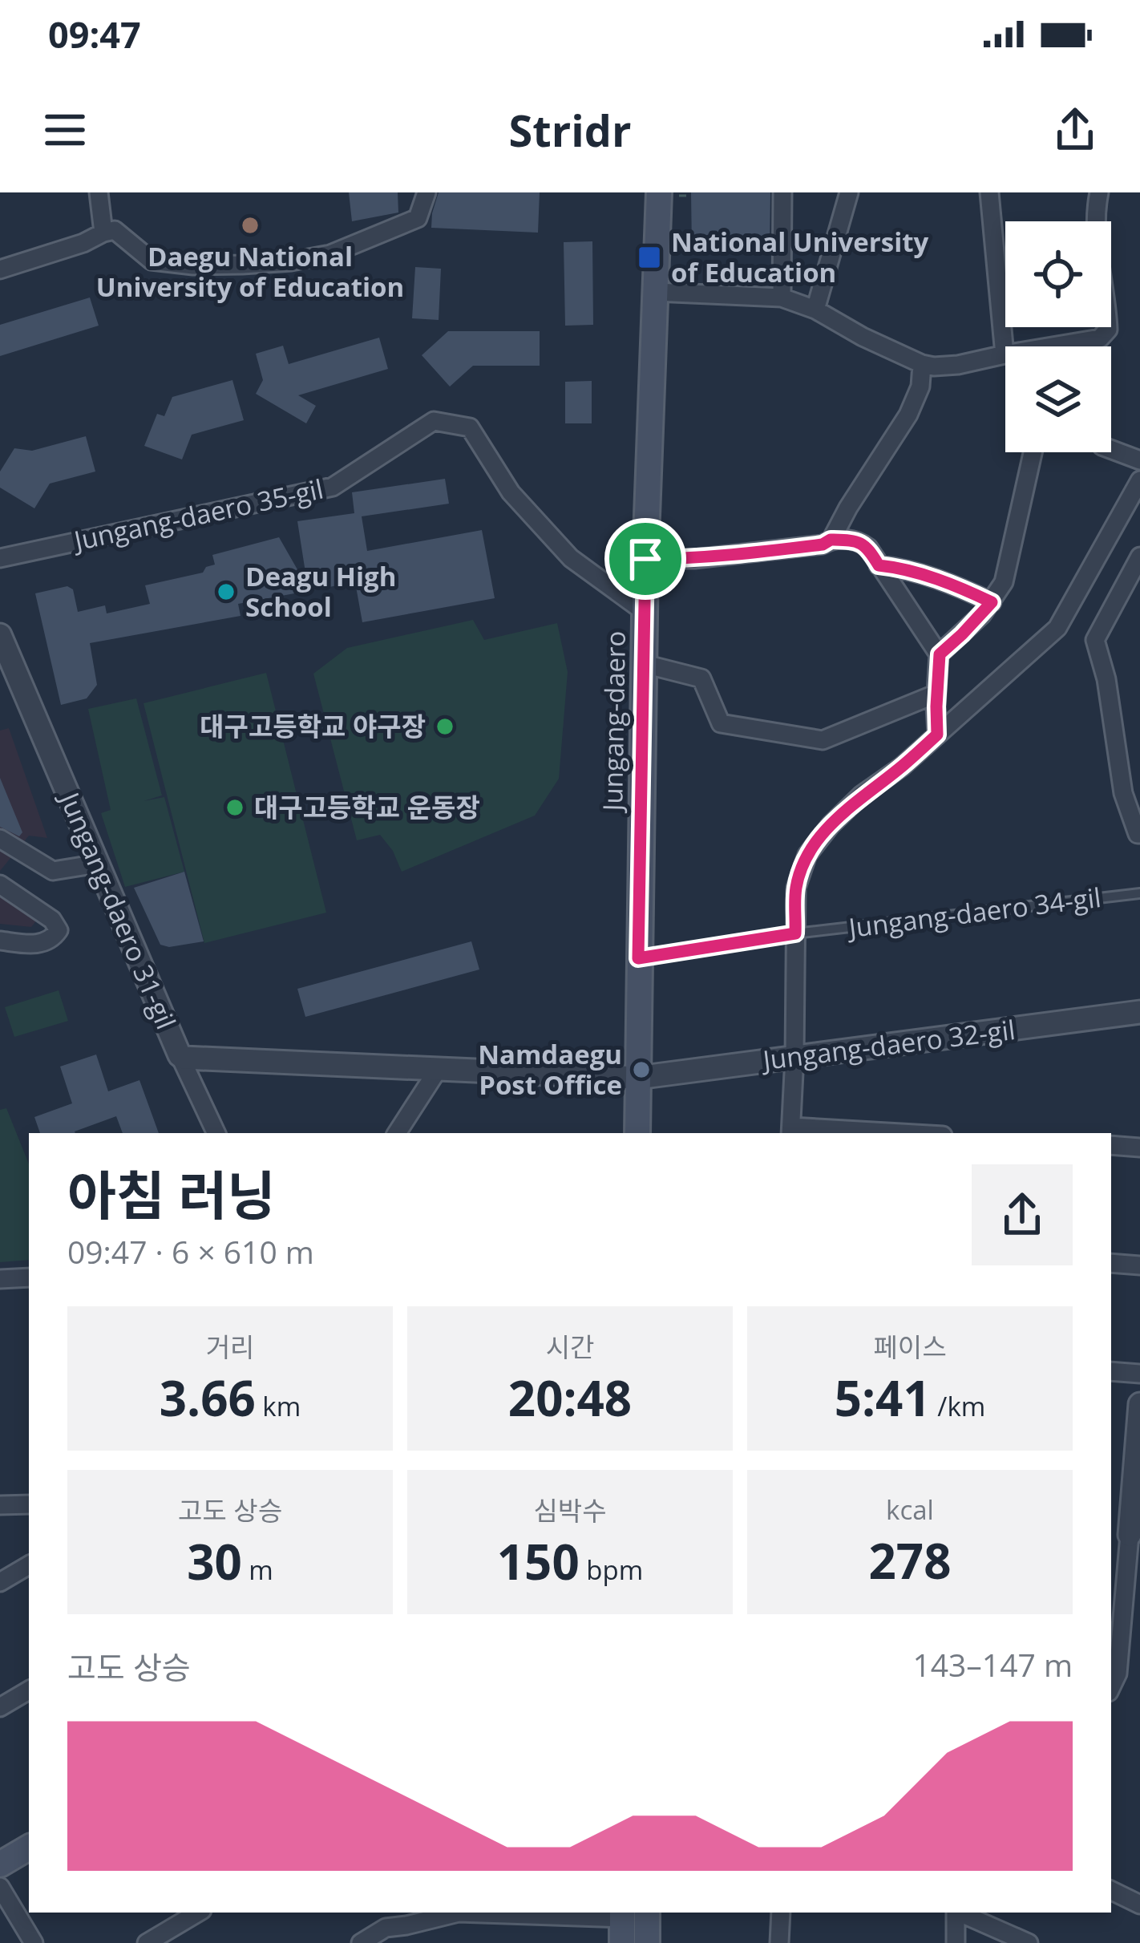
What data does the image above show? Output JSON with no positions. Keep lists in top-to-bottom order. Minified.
{"streets":{"main road":["Jungang-daero"],"street":["Jungang-daero 35-gil","Jungang-daero 31-gil","Jungang-daero 32-gil"],"lane":["Jungang-daero 34-gil"]},"crossings":[["Jungang-daero 35-gil","Jungang-daero"],["Jungang-daero","Jungang-daero 31-gil"],["Jungang-daero","Jungang-daero 34-gil"],["Jungang-daero","Jungang-daero 32-gil"],["Jungang-daero 31-gil","Jungang-daero 32-gil"]],"places":{"other":["Daegu National University of Education","Deagu High School","대구고등학교 야구장","대구고등학교 운동장","Namdaegu Post Office"],"transit":["National University of Education"]},"page":{"status":"09:47","header":"Stridr","heading":["아침 러닝","09:47 · 6 × 610 m"],"stats":[["거리","3.66 km"],["시간","20:48"],["페이스","5:41 /km"],["고도 상승","30 m"],["심박수","150 bpm"],["kcal","278"]],"chart":["고도 상승","143–147 m"]}}
